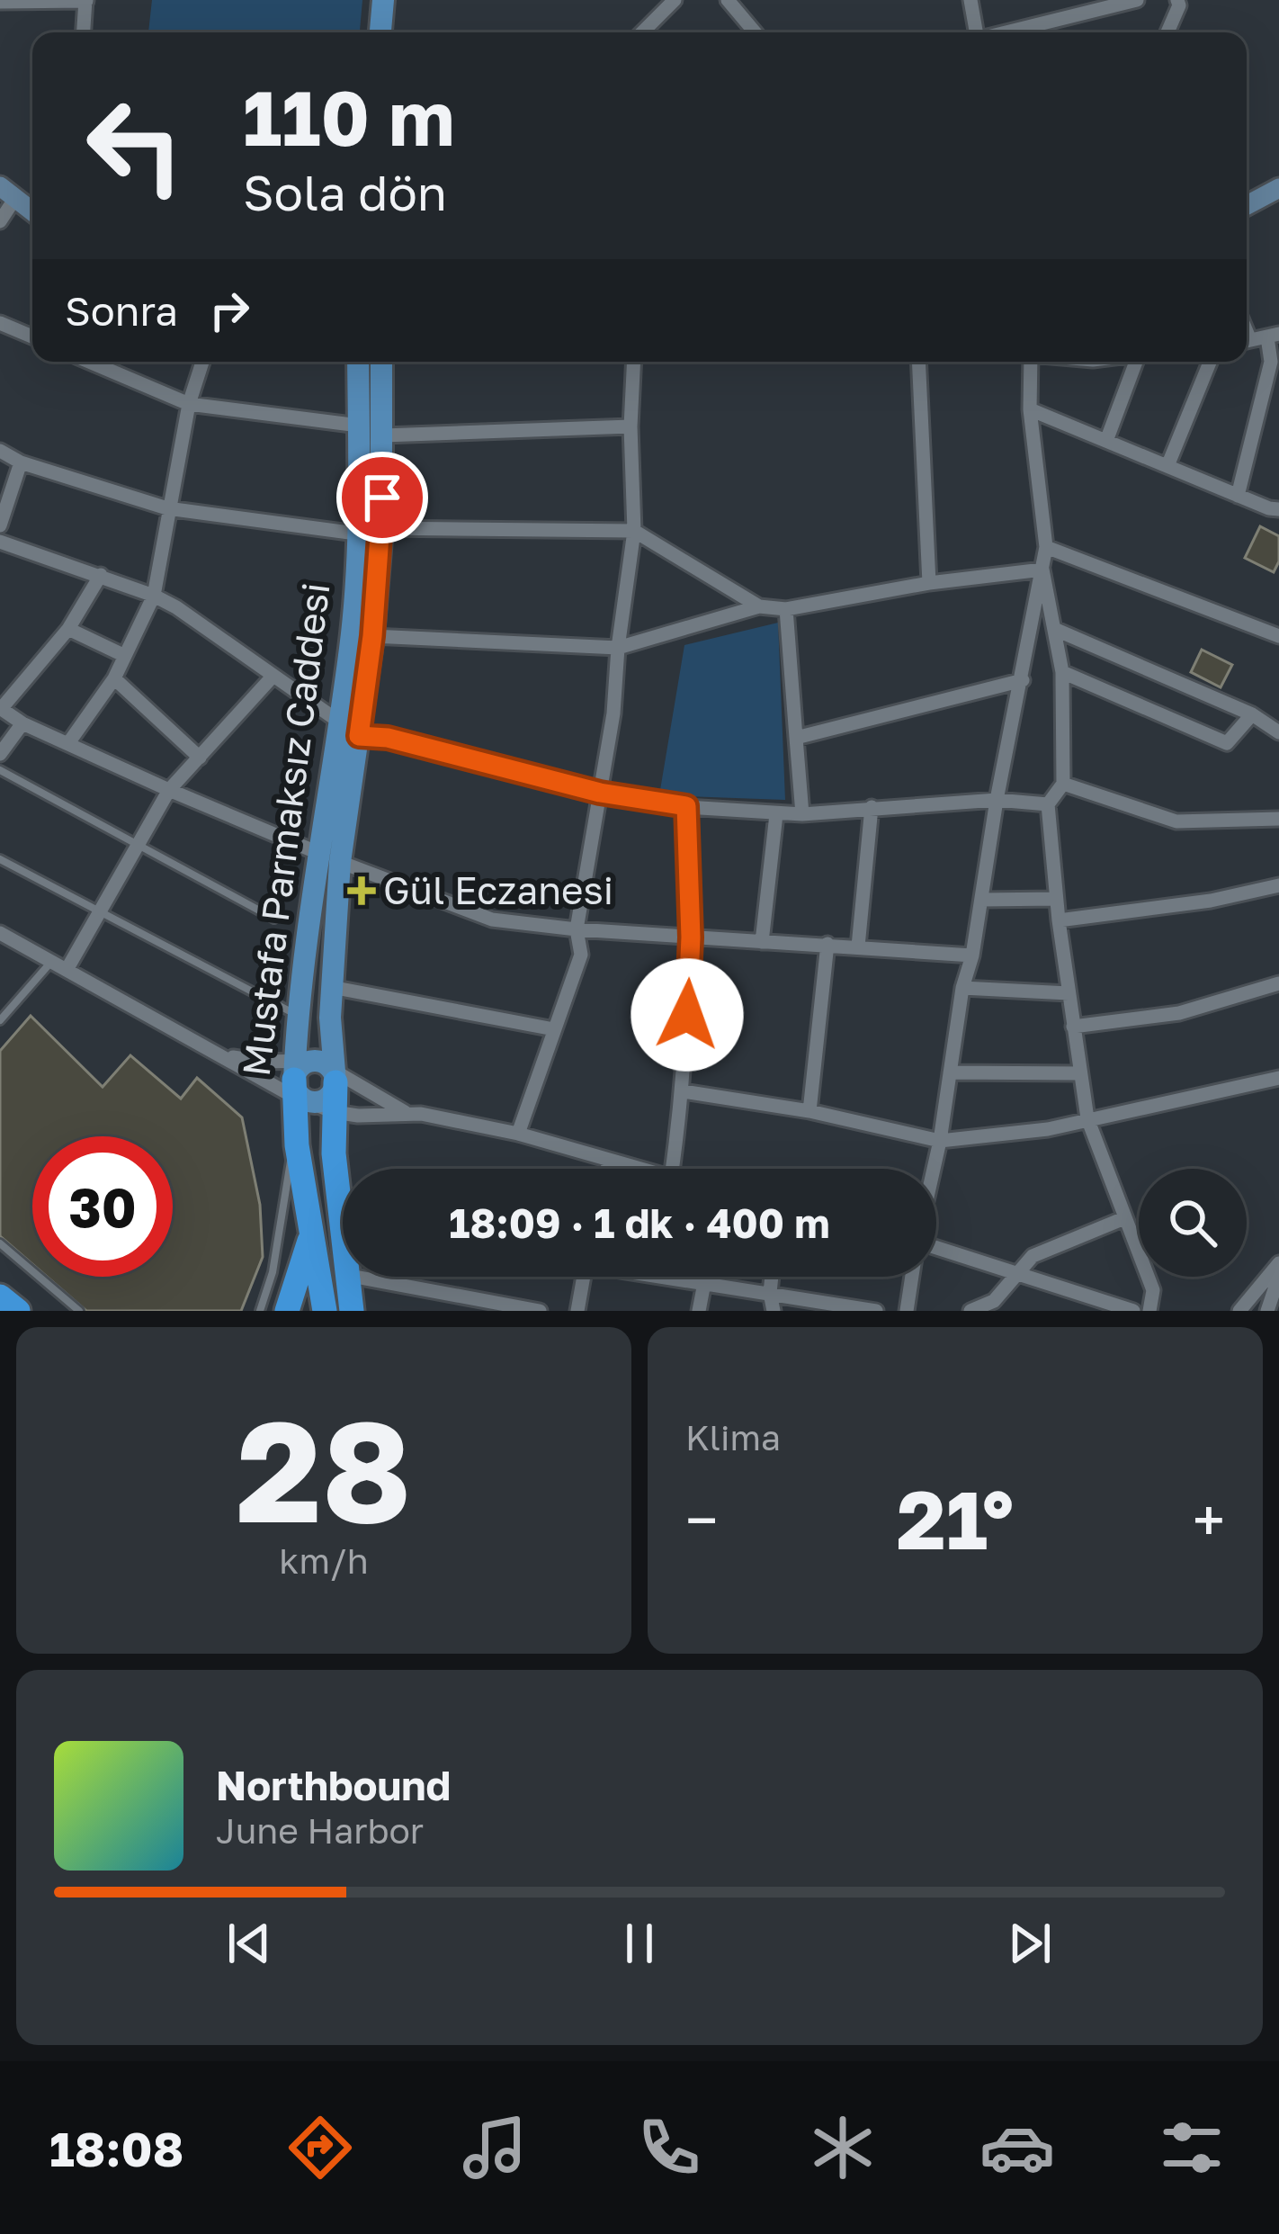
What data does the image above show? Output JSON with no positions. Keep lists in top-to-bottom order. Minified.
{"streets":{"highway":["Mustafa Parmaksız Caddesi"]},"places":{"health":["Gül Eczanesi"]},"page":{"turn":["110 m","Sola dön"],"then":"Sonra","limit":"30","trip":"18:09 · 1 dk · 400 m","tile":[["28","km/h"],"Klima"],"heat":["−","21°","+"],"song":["Northbound","June Harbor"],"tabs":"18:08"}}
